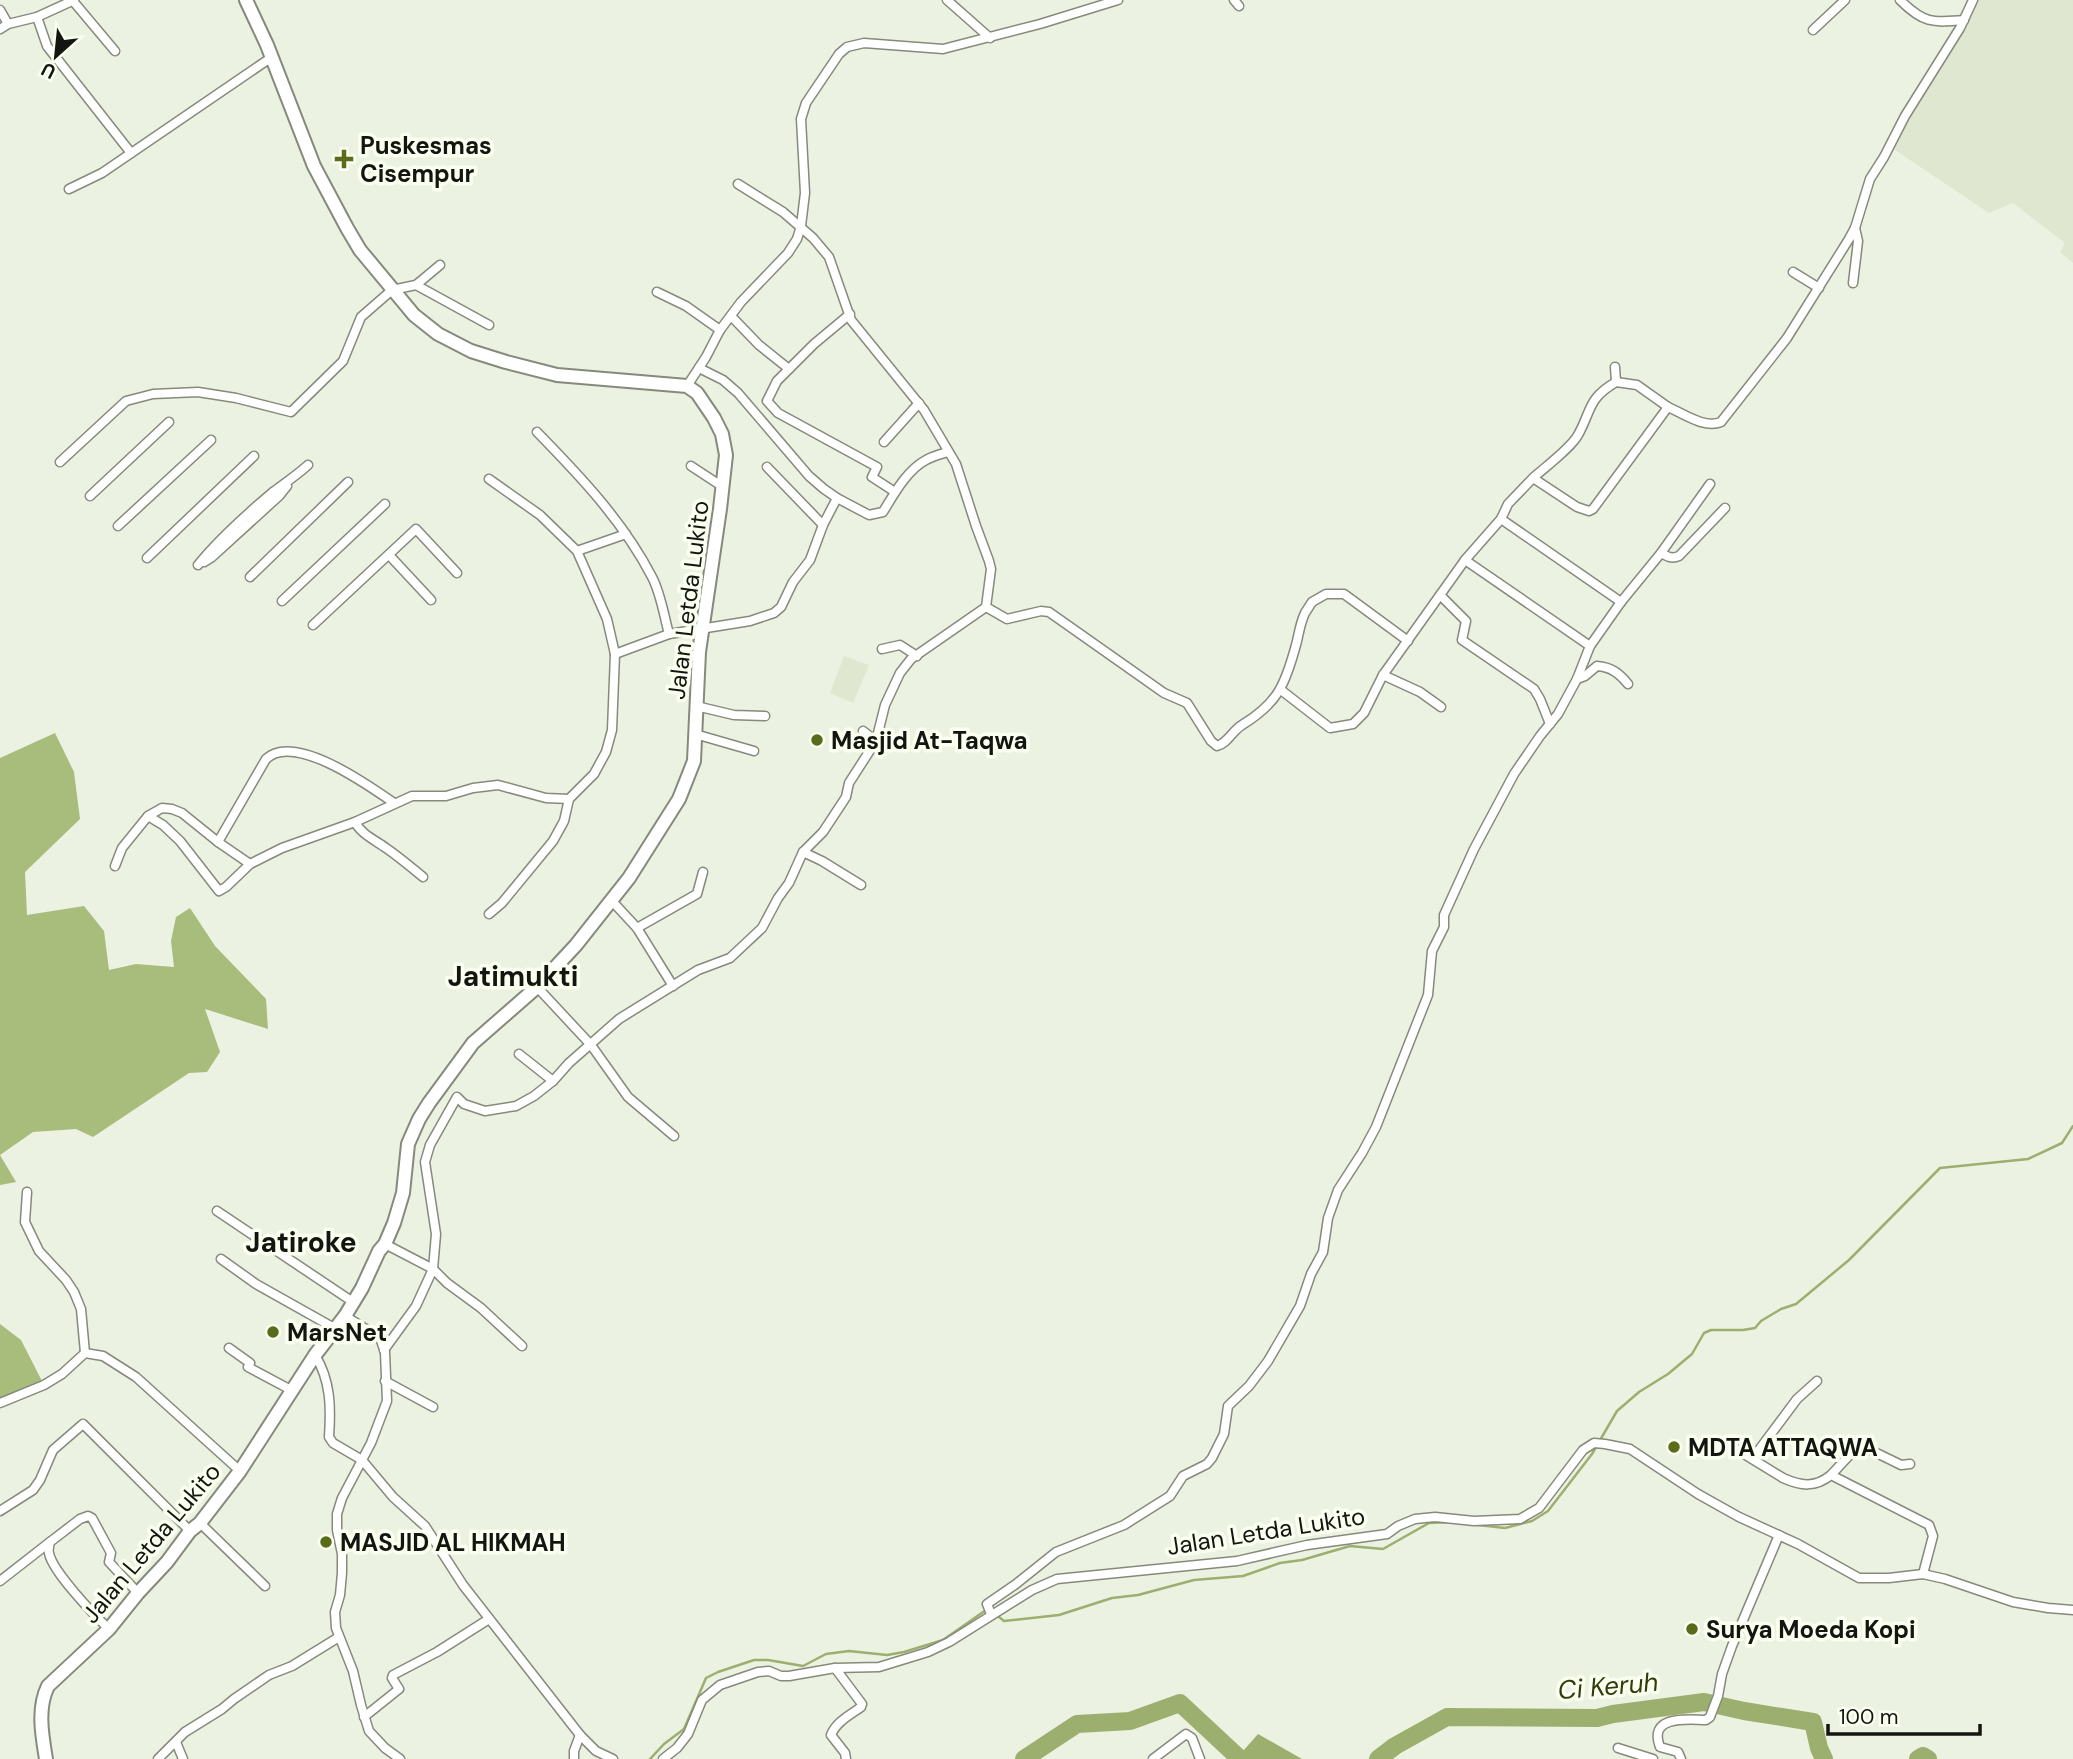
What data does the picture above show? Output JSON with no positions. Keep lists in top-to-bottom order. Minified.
{"streets":{"street":["Jalan Letda Lukito"]},"districts":["Jatimukti","Jatiroke"],"water":["Ci Keruh"],"places":{"health":["Puskesmas Cisempur"],"other":["Masjid At-Taqwa","MarsNet","MDTA ATTAQWA","MASJID AL HIKMAH","Surya Moeda Kopi"]},"scale_bar":"100 m","north":"bottom left"}
